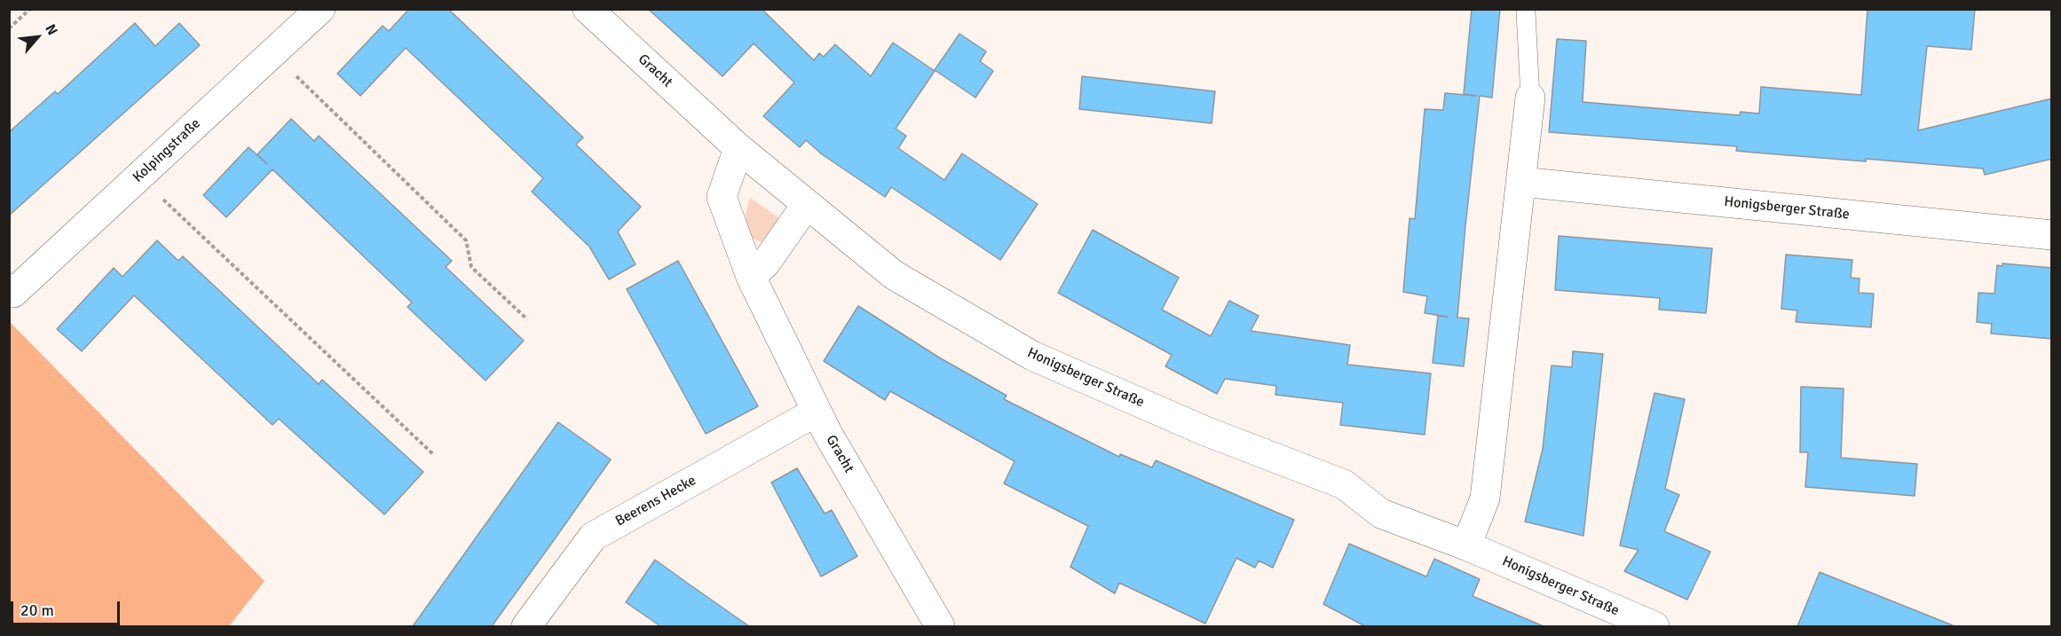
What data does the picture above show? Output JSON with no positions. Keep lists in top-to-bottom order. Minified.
{"streets":{"street":["Gracht","Kolpingstraße","Honigsberger Straße","Beerens Hecke"]},"crossings":[["Gracht","Honigsberger Straße"],["Gracht","Beerens Hecke"]],"scale_bar":"20 m","north":"top right"}
